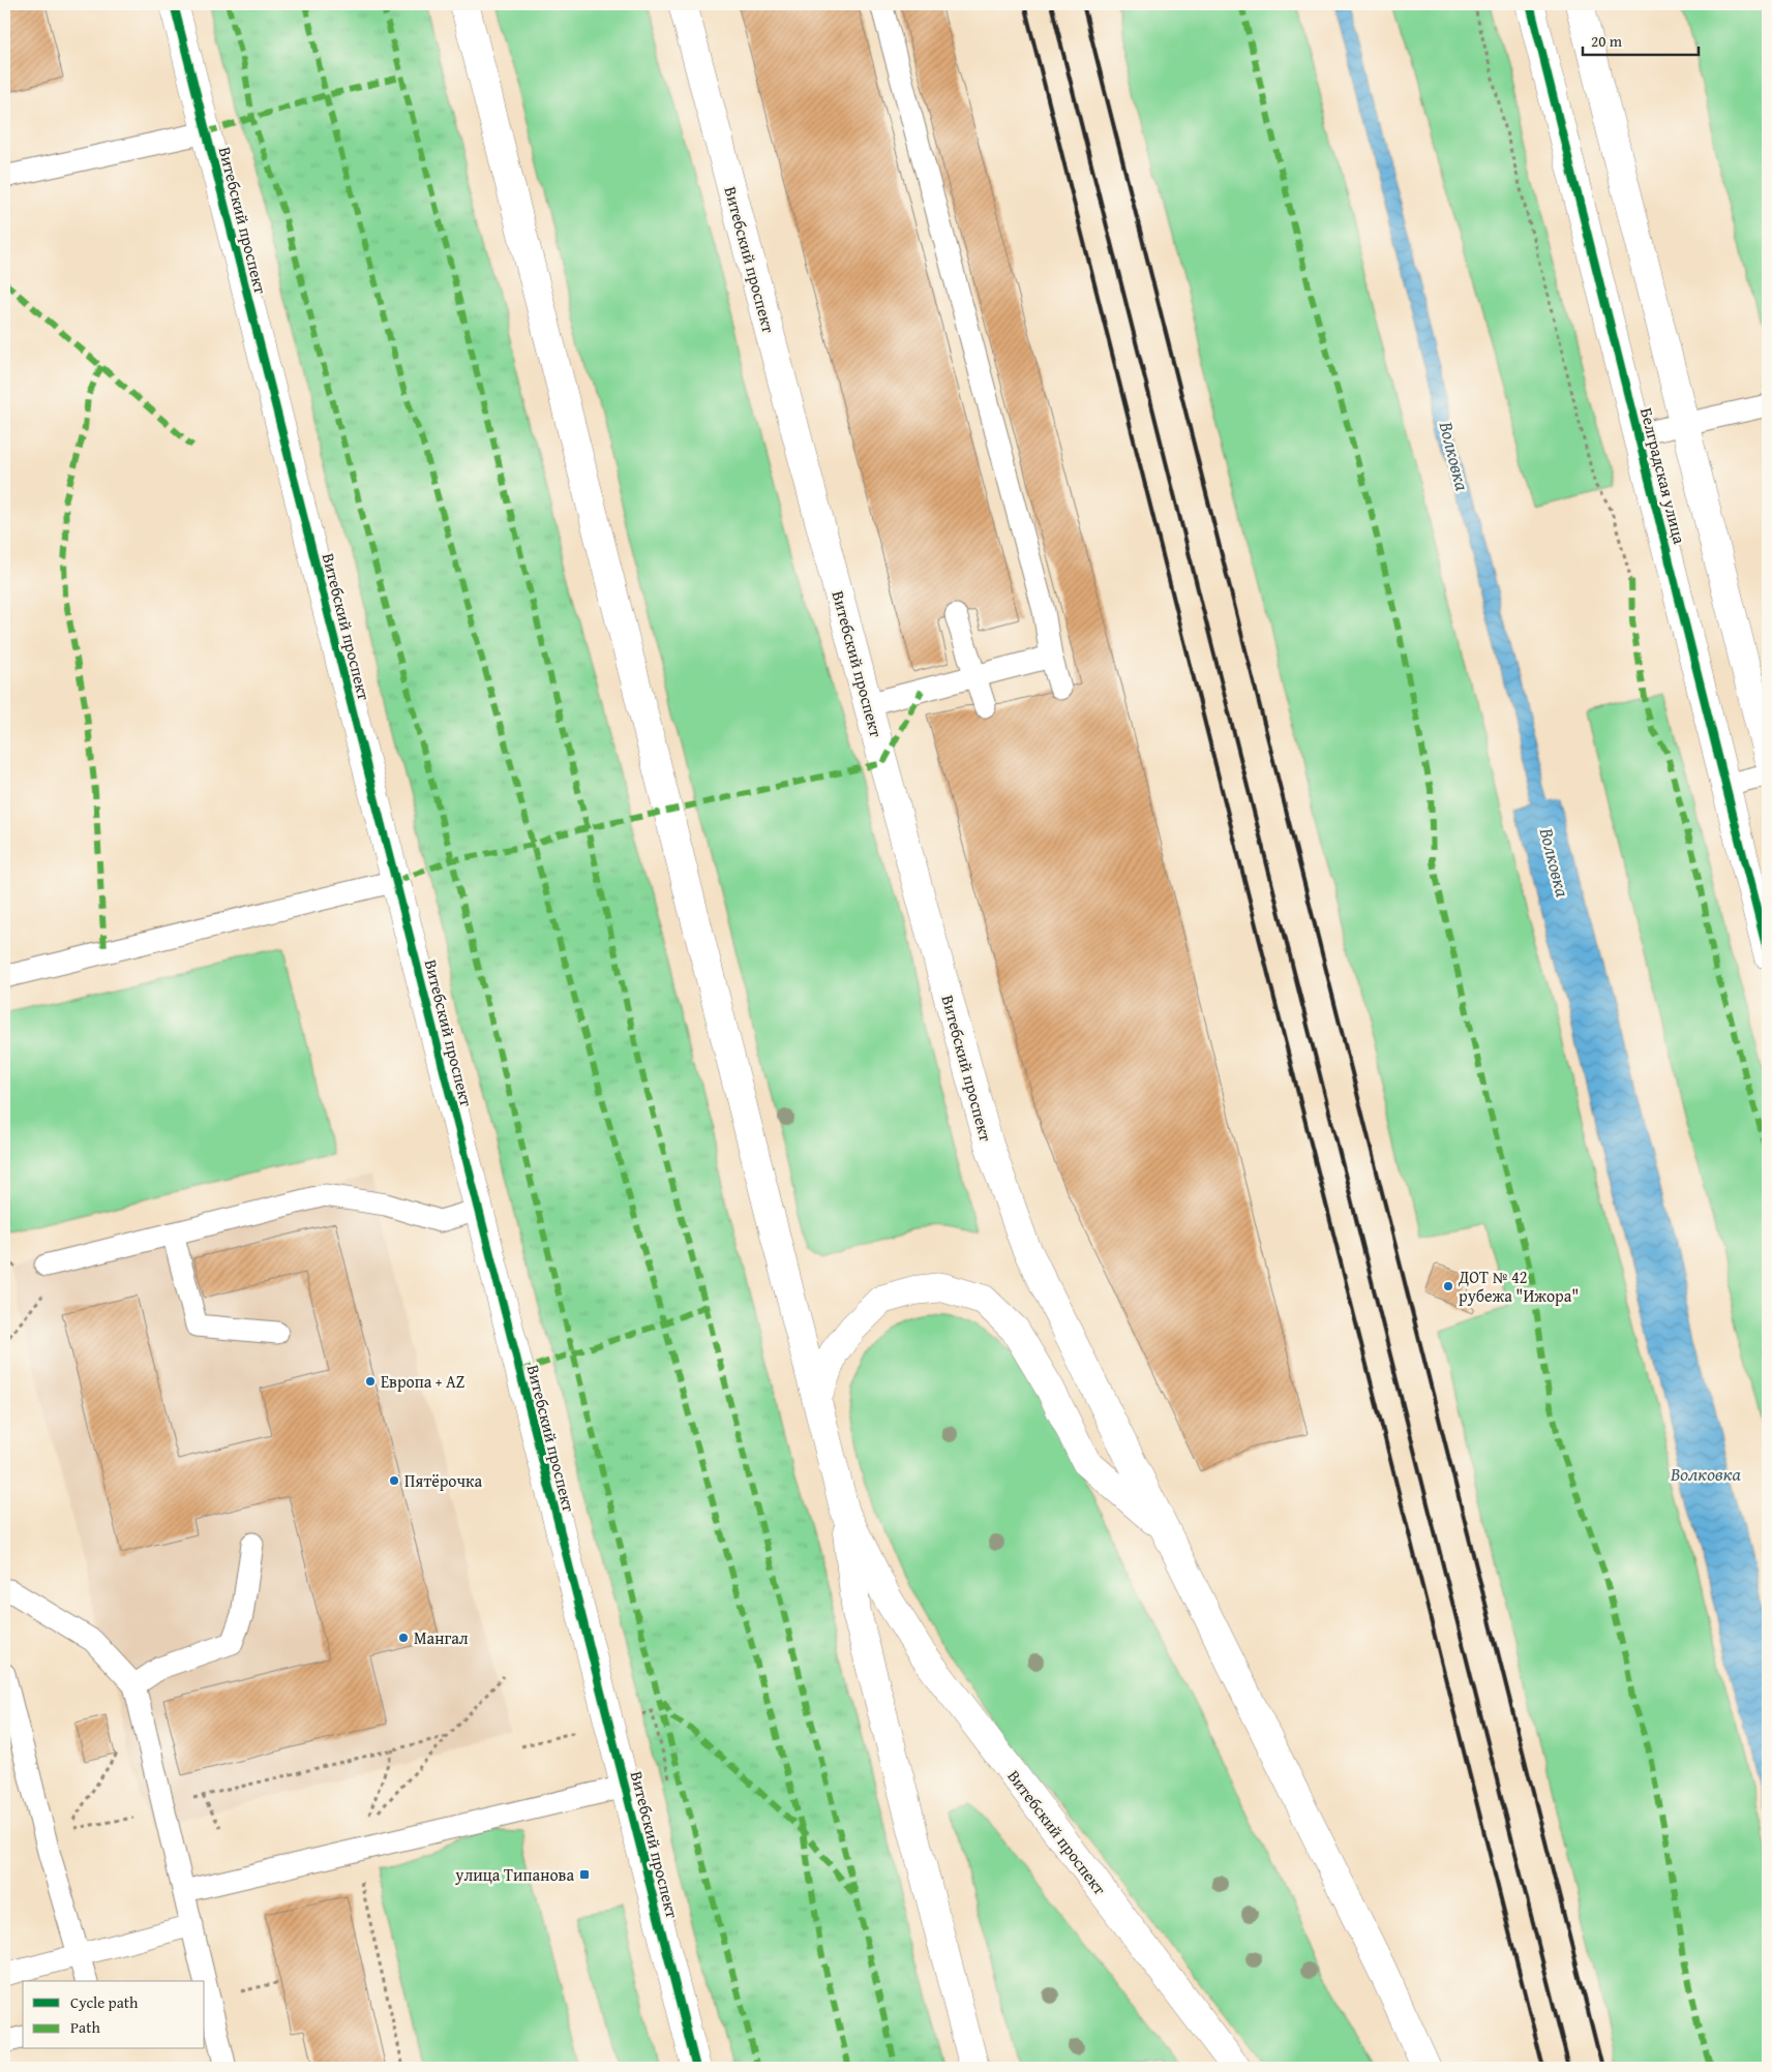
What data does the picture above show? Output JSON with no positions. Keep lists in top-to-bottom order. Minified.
{"streets":{"main road":["Витебский проспект","Белградская улица"]},"water":["Волковка"],"places":{"other":["ДОТ № 42 рубежа \"Ижора\"","Европа + AZ","Пятёрочка","Мангал"],"transit":["улица Типанова"]},"legend":["Cycle path","Path"],"scale_bar":"20 m"}
